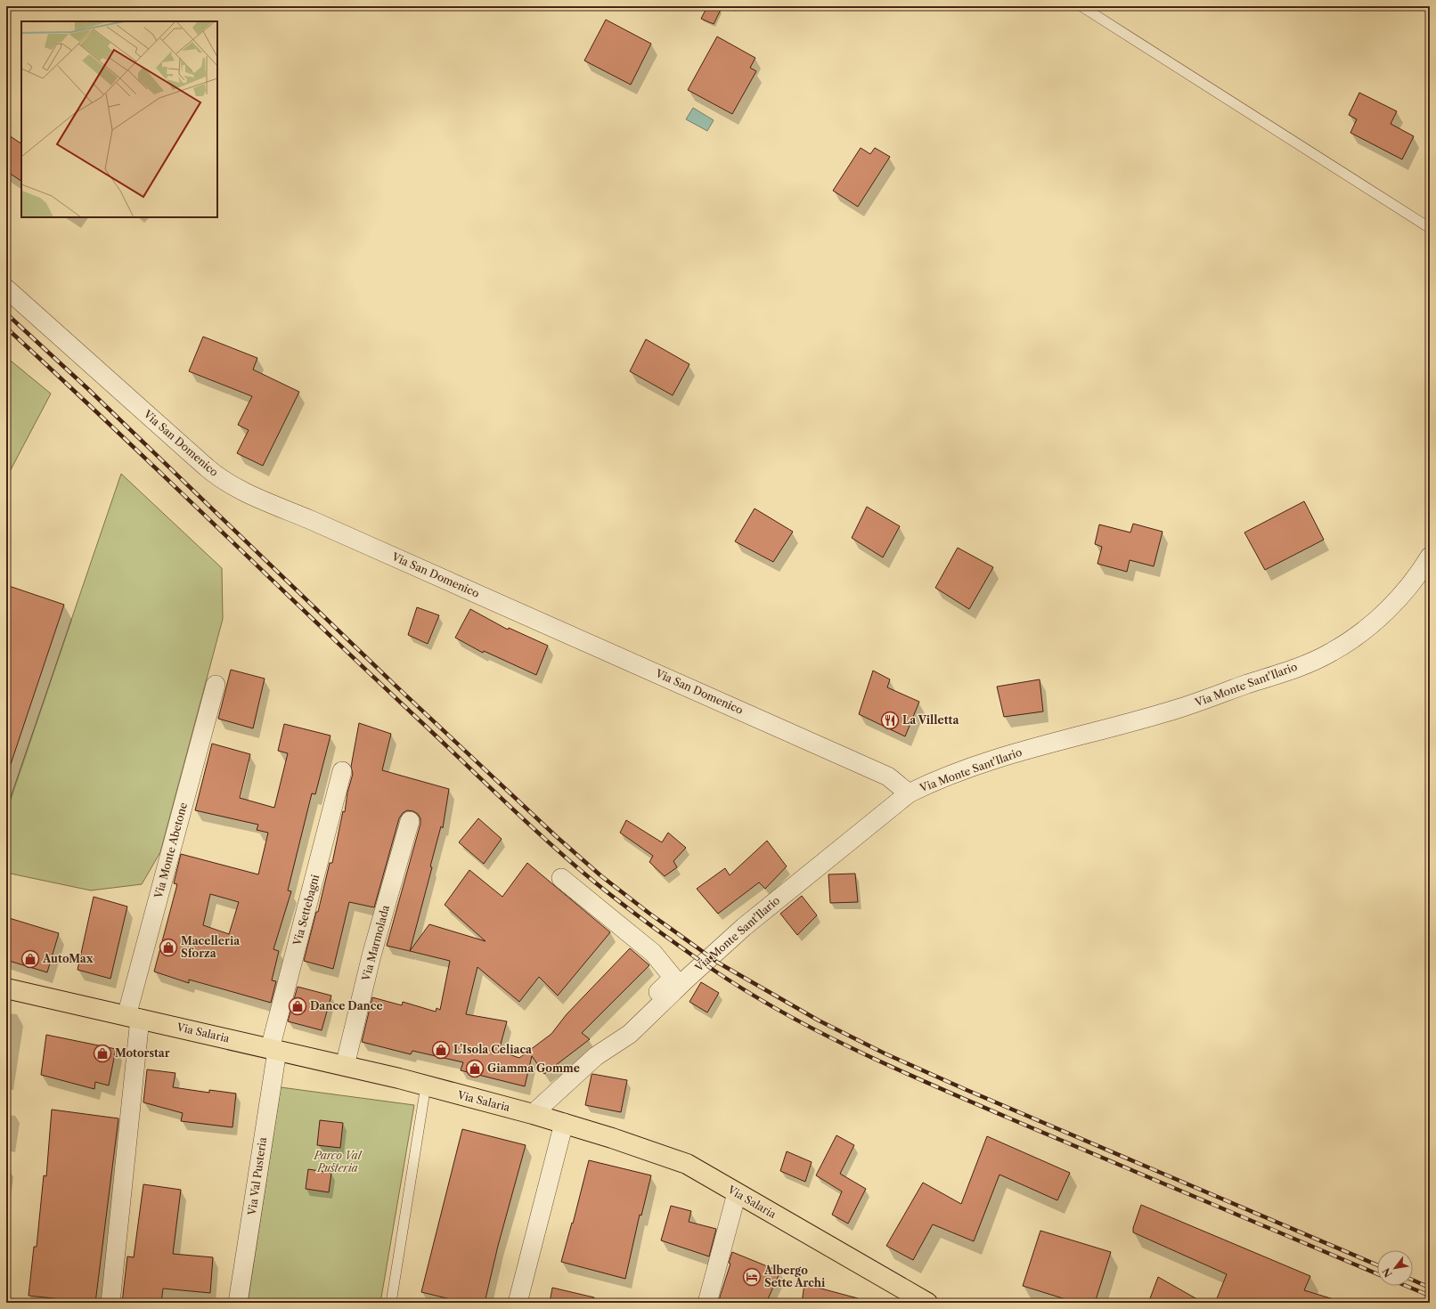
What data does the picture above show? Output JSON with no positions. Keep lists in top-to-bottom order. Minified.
{"streets":{"main road":["Via Salaria"],"street":["Via San Domenico","Via Monte Sant'Ilario","Via Monte Abetone","Via Settebagni","Via Marmolada","Via Val Pusteria"]},"crossings":[["Via San Domenico","Via Monte Sant'Ilario"],["Via Monte Sant'Ilario","Via Salaria"],["Via Monte Abetone","Via Salaria"],["Via Settebagni","Via Salaria"],["Via Settebagni","Via Val Pusteria"],["Via Marmolada","Via Salaria"],["Via Salaria","Via Val Pusteria"]],"parks":["Parco Val Pusteria"],"places":{"restaurant":["La Villetta"],"shop":["Macelleria Sforza","AutoMax","Dance Dance","L'Isola Celiaca","Motorstar","Giamma Gomme"],"hotel":["Albergo Sette Archi"]},"north":"bottom left"}
